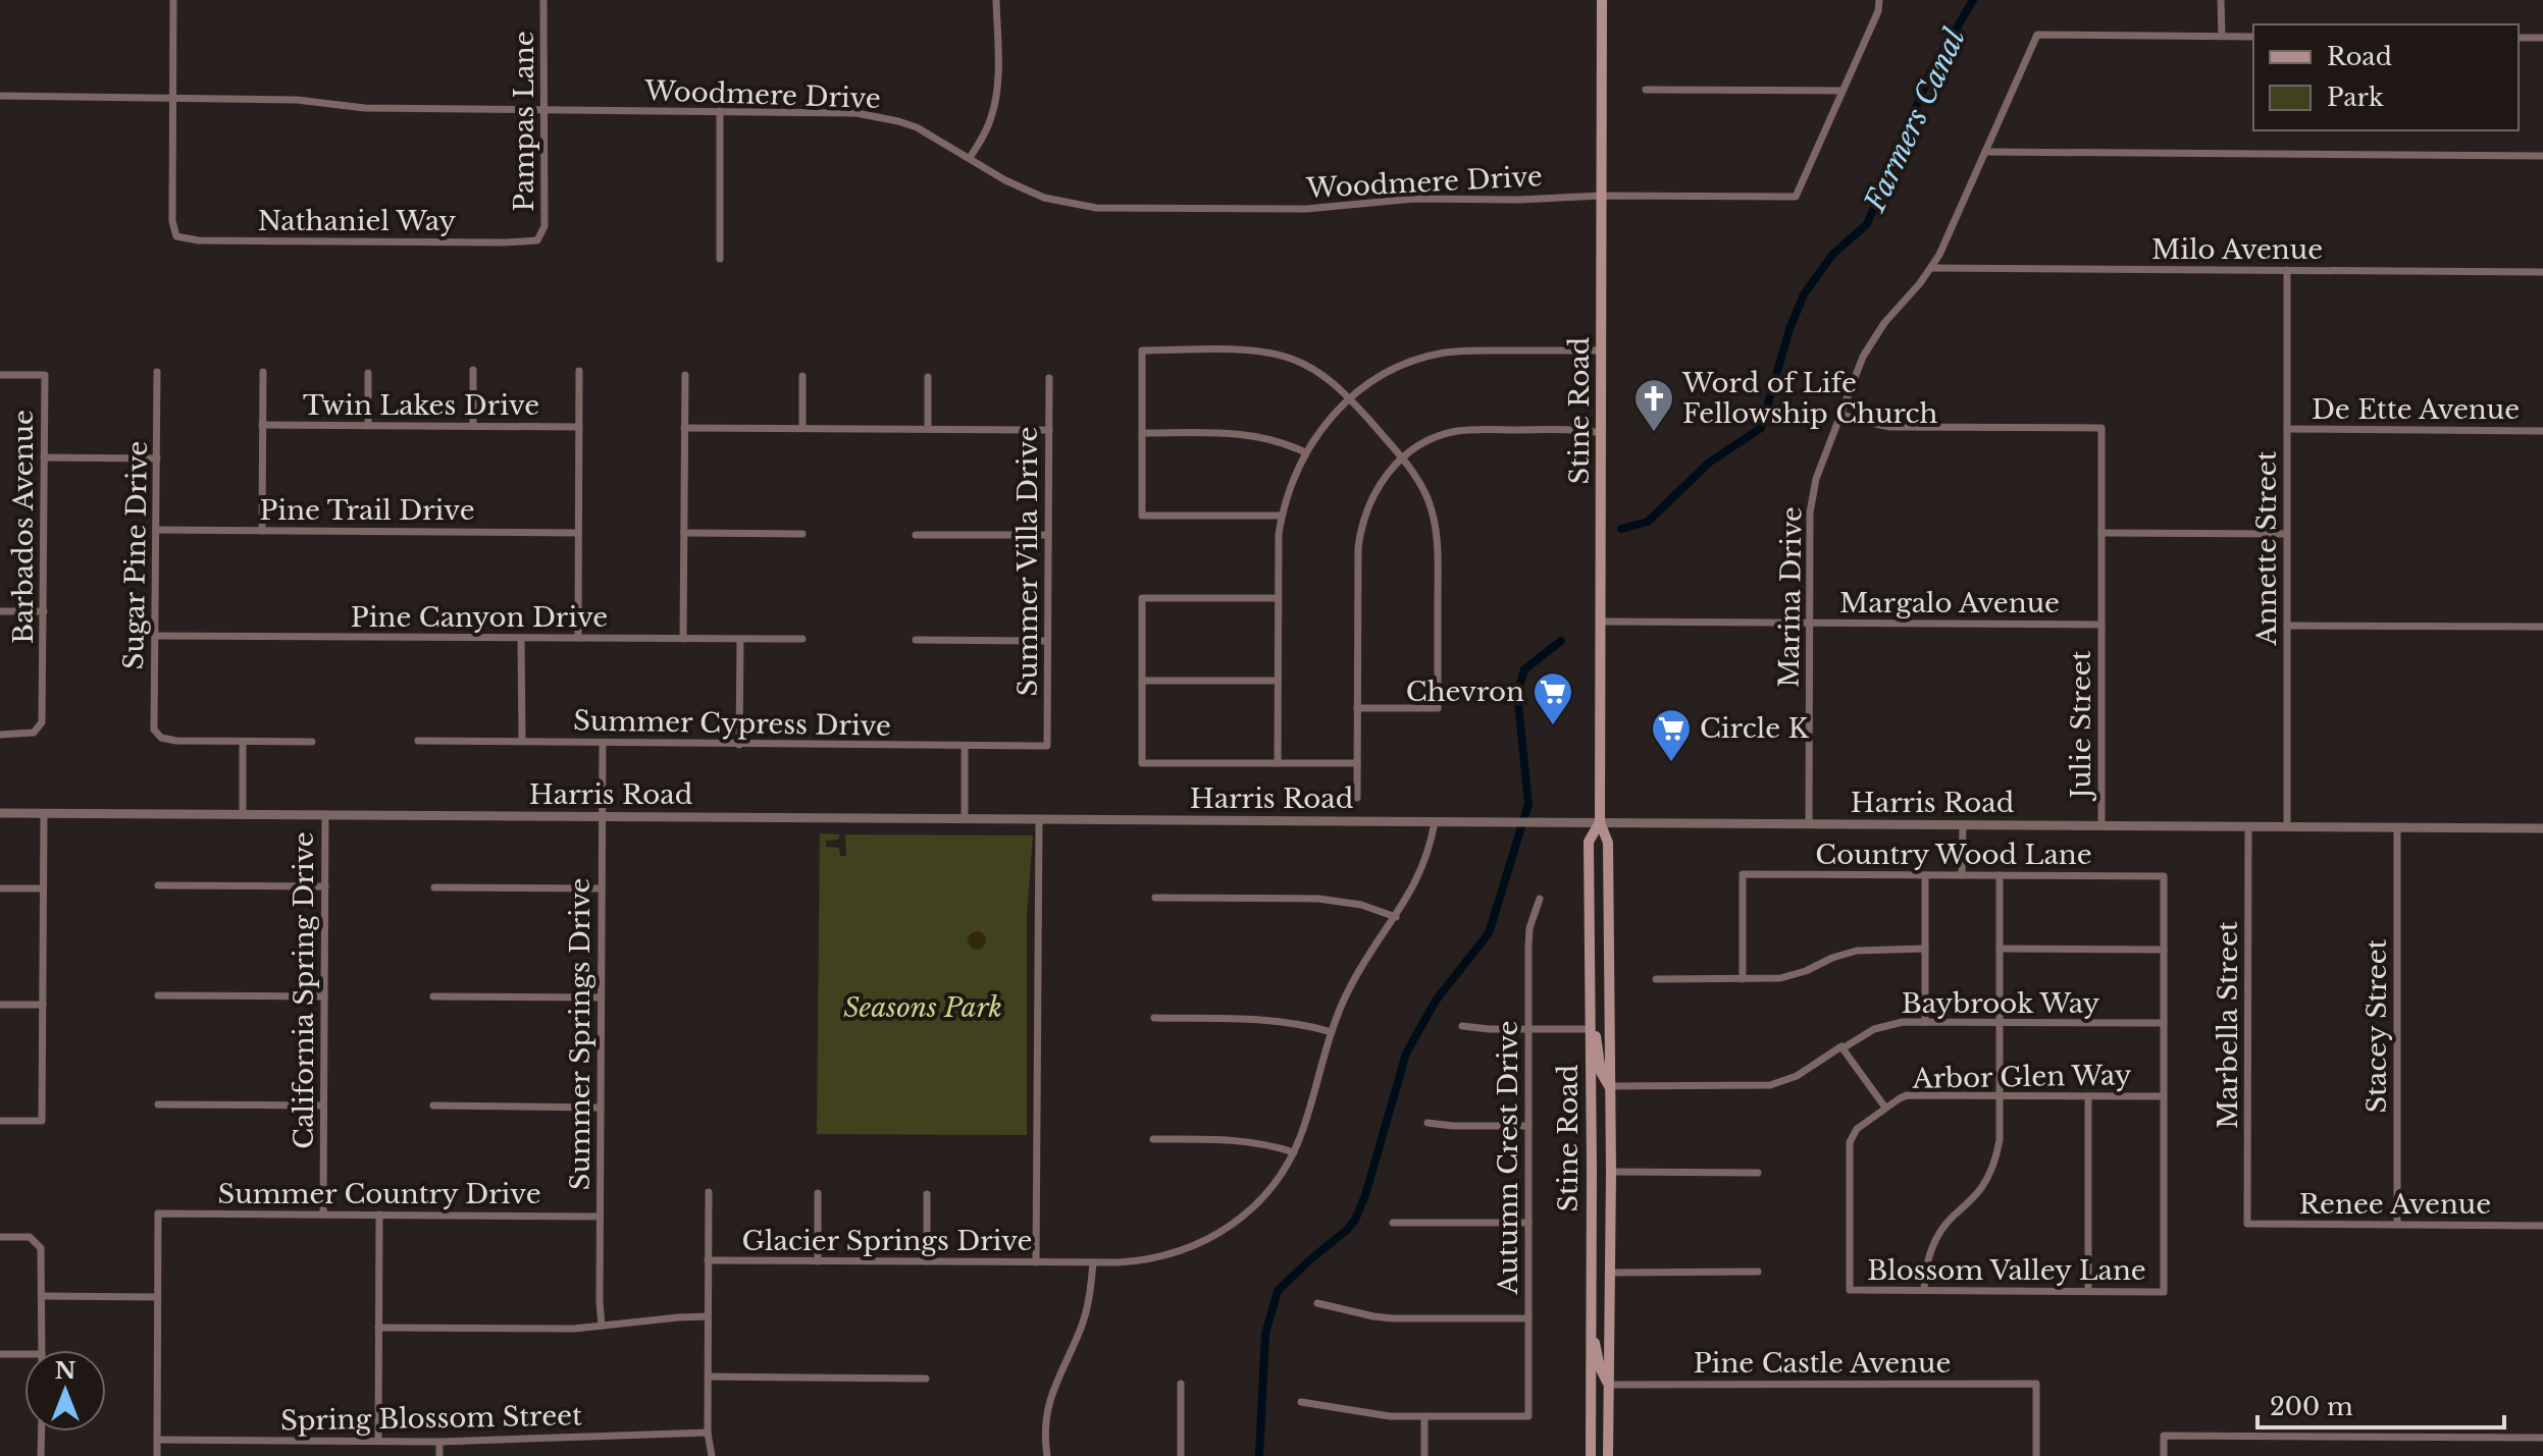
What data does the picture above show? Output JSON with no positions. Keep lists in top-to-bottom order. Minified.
{"streets":{"main road":["Stine Road"],"street":["Woodmere Drive","Pampas Lane","Nathaniel Way","Milo Avenue","Twin Lakes Drive","De Ette Avenue","Pine Trail Drive","Barbados Avenue","Annette Street","Sugar Pine Drive","Summer Villa Drive","Marina Drive","Margalo Avenue","Pine Canyon Drive","Summer Cypress Drive","Julie Street","Harris Road","Country Wood Lane","California Spring Drive","Baybrook Way","Marbella Street","Stacey Street","Summer Springs Drive","Arbor Glen Way","Autumn Crest Drive","Summer Country Drive","Renee Avenue","Glacier Springs Drive","Blossom Valley Lane","Pine Castle Avenue","Spring Blossom Street"]},"crossings":[["Woodmere Drive","Pampas Lane"],["Woodmere Drive","Nathaniel Way"],["Woodmere Drive","Stine Road"],["Pampas Lane","Nathaniel Way"],["Milo Avenue","Annette Street"],["Milo Avenue","Marina Drive"],["De Ette Avenue","Annette Street"],["Stine Road","Margalo Avenue"],["Stine Road","Harris Road"],["Stine Road","Baybrook Way"],["Stine Road","Pine Castle Avenue"],["Pine Trail Drive","Sugar Pine Drive"],["Annette Street","Harris Road"],["Sugar Pine Drive","Pine Canyon Drive"],["Summer Villa Drive","Summer Cypress Drive"],["Marina Drive","Margalo Avenue"],["Marina Drive","Julie Street"],["Marina Drive","Harris Road"],["Margalo Avenue","Julie Street"],["Summer Cypress Drive","Summer Springs Drive"],["Julie Street","Harris Road"],["Harris Road","California Spring Drive"],["Harris Road","Marbella Street"],["Harris Road","Stacey Street"],["Harris Road","Summer Springs Drive"],["Harris Road","Glacier Springs Drive"],["California Spring Drive","Summer Country Drive"],["Marbella Street","Renee Avenue"],["Stacey Street","Renee Avenue"],["Summer Springs Drive","Summer Country Drive"],["Arbor Glen Way","Blossom Valley Lane"]],"water":["Farmers Canal"],"parks":["Seasons Park"],"places":{"church":["Word of Life Fellowship Church"],"supermarket":["Chevron","Circle K"]},"legend":["Road","Park"],"scale_bar":"200 m","north":"top"}
